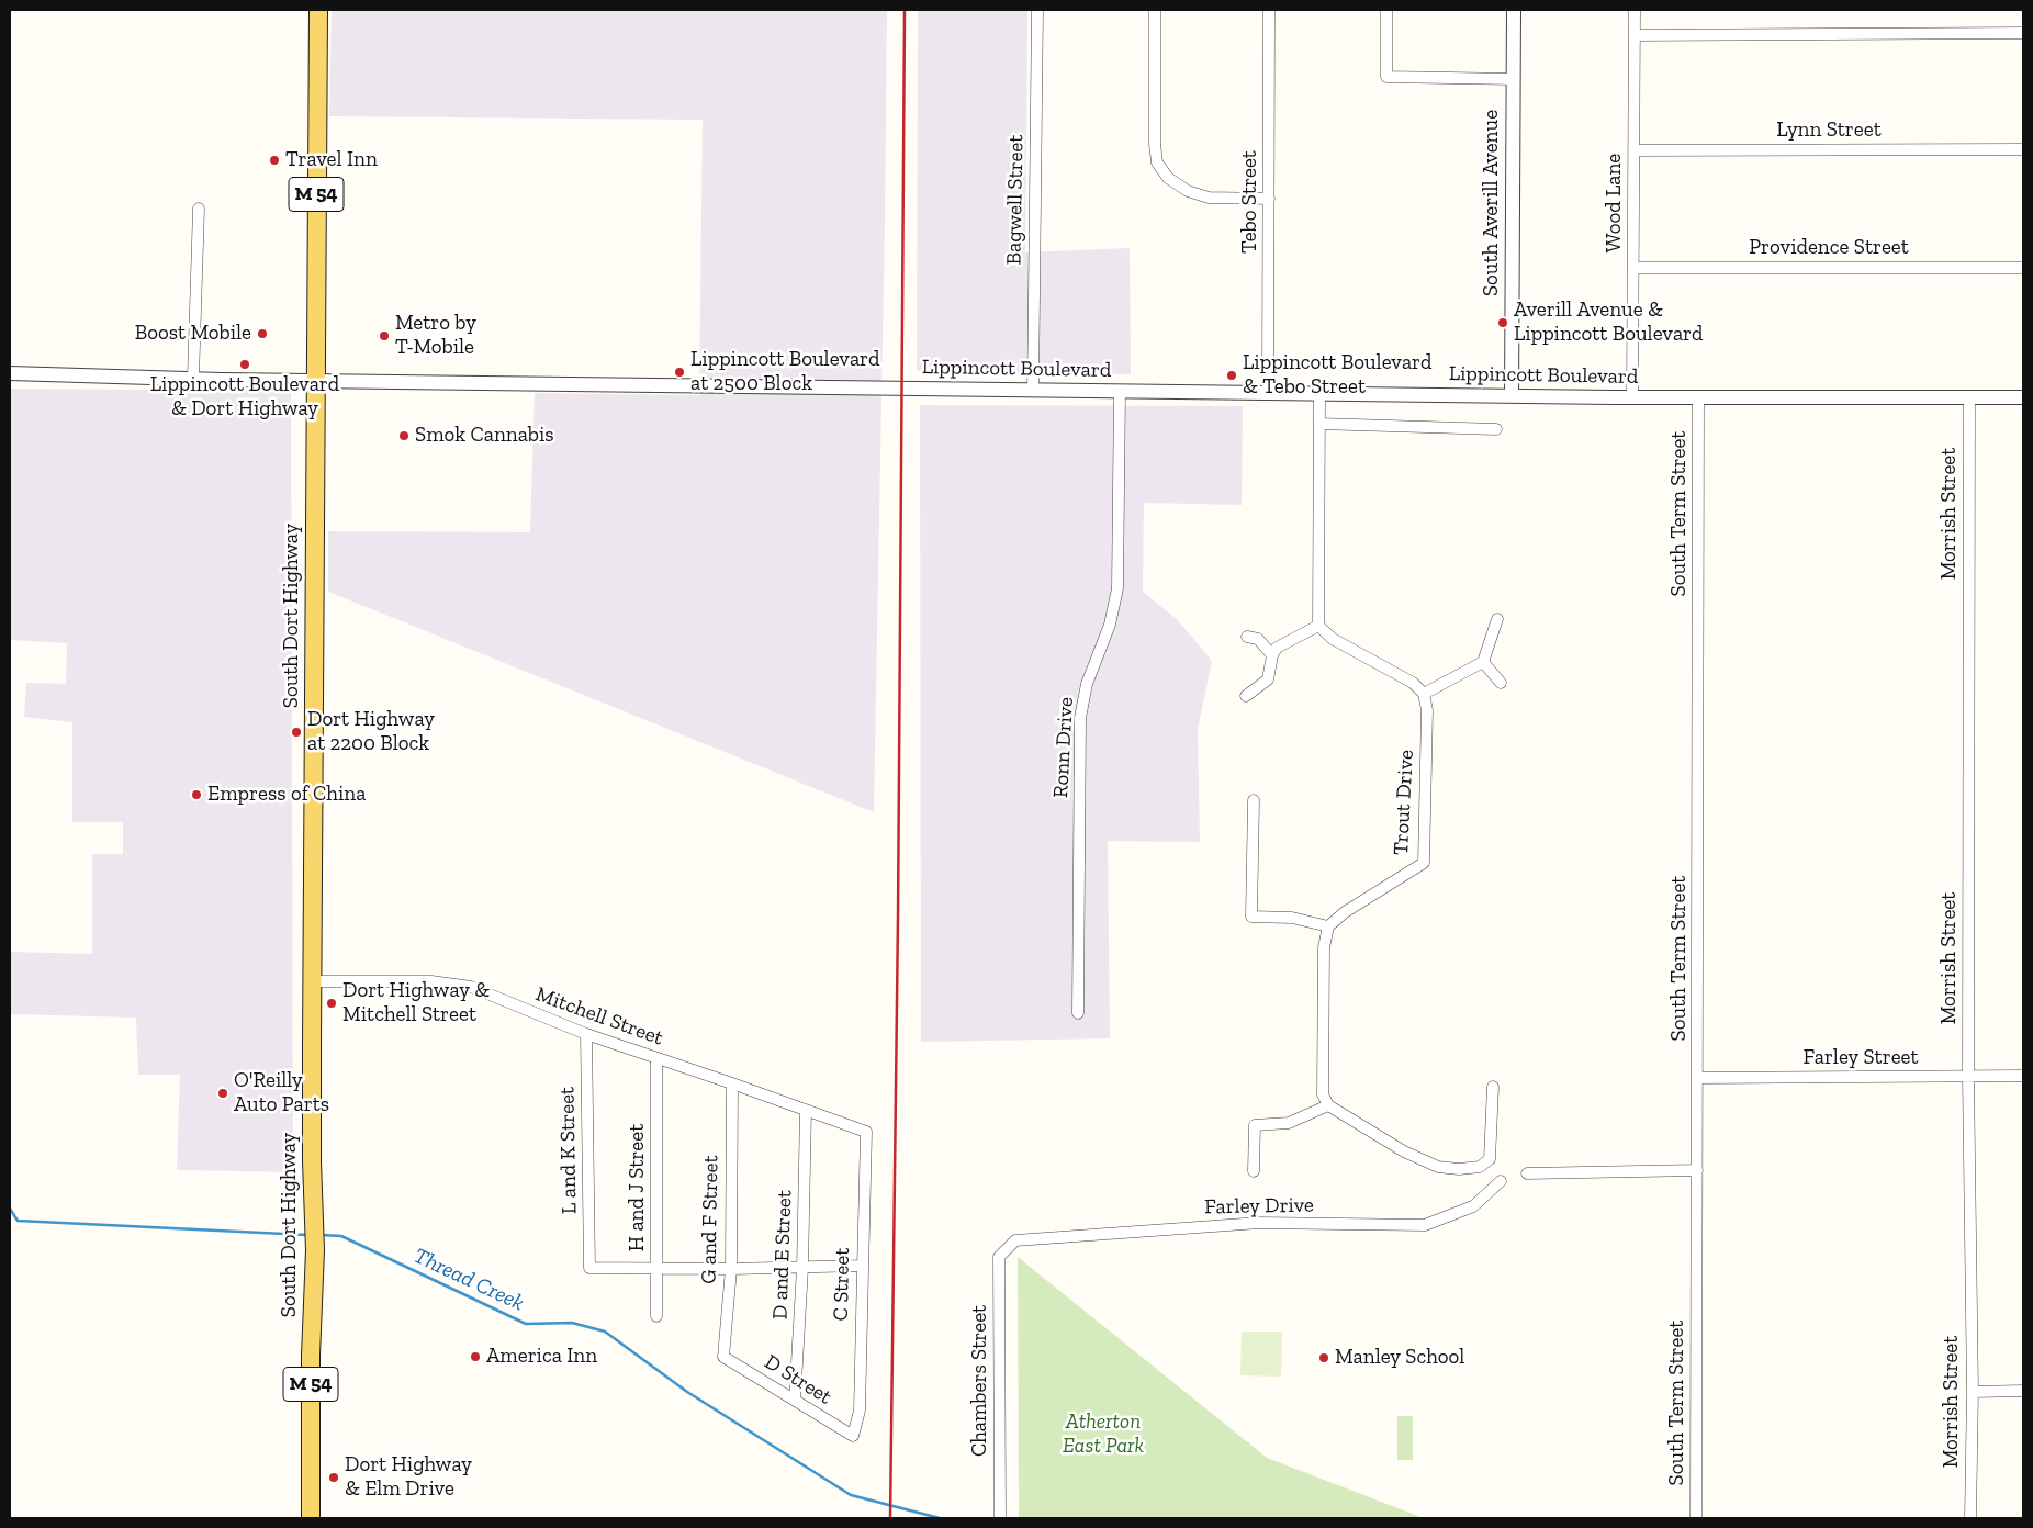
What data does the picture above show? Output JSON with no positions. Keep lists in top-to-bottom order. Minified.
{"streets":{"main road":["M 54","South Dort Highway"],"street":["Lynn Street","Bagwell Street","Tebo Street","South Averill Avenue","Wood Lane","Providence Street","Lippincott Boulevard","South Term Street","Morrish Street","Ronn Drive","Trout Drive","Mitchell Street","Farley Street","L and K Street","H and J Street","Farley Drive","G and F Street","D and E Street","C Street","D Street","Chambers Street"]},"crossings":[["Lynn Street","Wood Lane"],["Bagwell Street","Lippincott Boulevard"],["Tebo Street","Lippincott Boulevard"],["South Averill Avenue","Lippincott Boulevard"],["Wood Lane","Providence Street"],["Wood Lane","Lippincott Boulevard"],["Lippincott Boulevard","South Term Street"],["Lippincott Boulevard","Morrish Street"],["Lippincott Boulevard","South Dort Highway"],["Lippincott Boulevard","Ronn Drive"],["South Term Street","Farley Street"],["Morrish Street","Farley Street"],["South Dort Highway","Mitchell Street"],["Mitchell Street","L and K Street"],["Mitchell Street","H and J Street"],["Mitchell Street","G and F Street"],["Mitchell Street","D and E Street"],["Mitchell Street","C Street"],["L and K Street","H and J Street"],["Farley Drive","Chambers Street"],["G and F Street","D Street"],["D and E Street","D Street"],["C Street","D Street"]],"water":["Thread Creek"],"parks":["Atherton East Park"],"places":["Travel Inn","Averill Avenue & Lippincott Boulevard","Boost Mobile","Metro by T-Mobile","Lippincott Boulevard & Dort Highway","Lippincott Boulevard at 2500 Block","Lippincott Boulevard & Tebo Street","Smok Cannabis","Dort Highway at 2200 Block","Empress of China","Dort Highway & Mitchell Street","O'Reilly Auto Parts","America Inn","Manley School","Dort Highway & Elm Drive"]}
